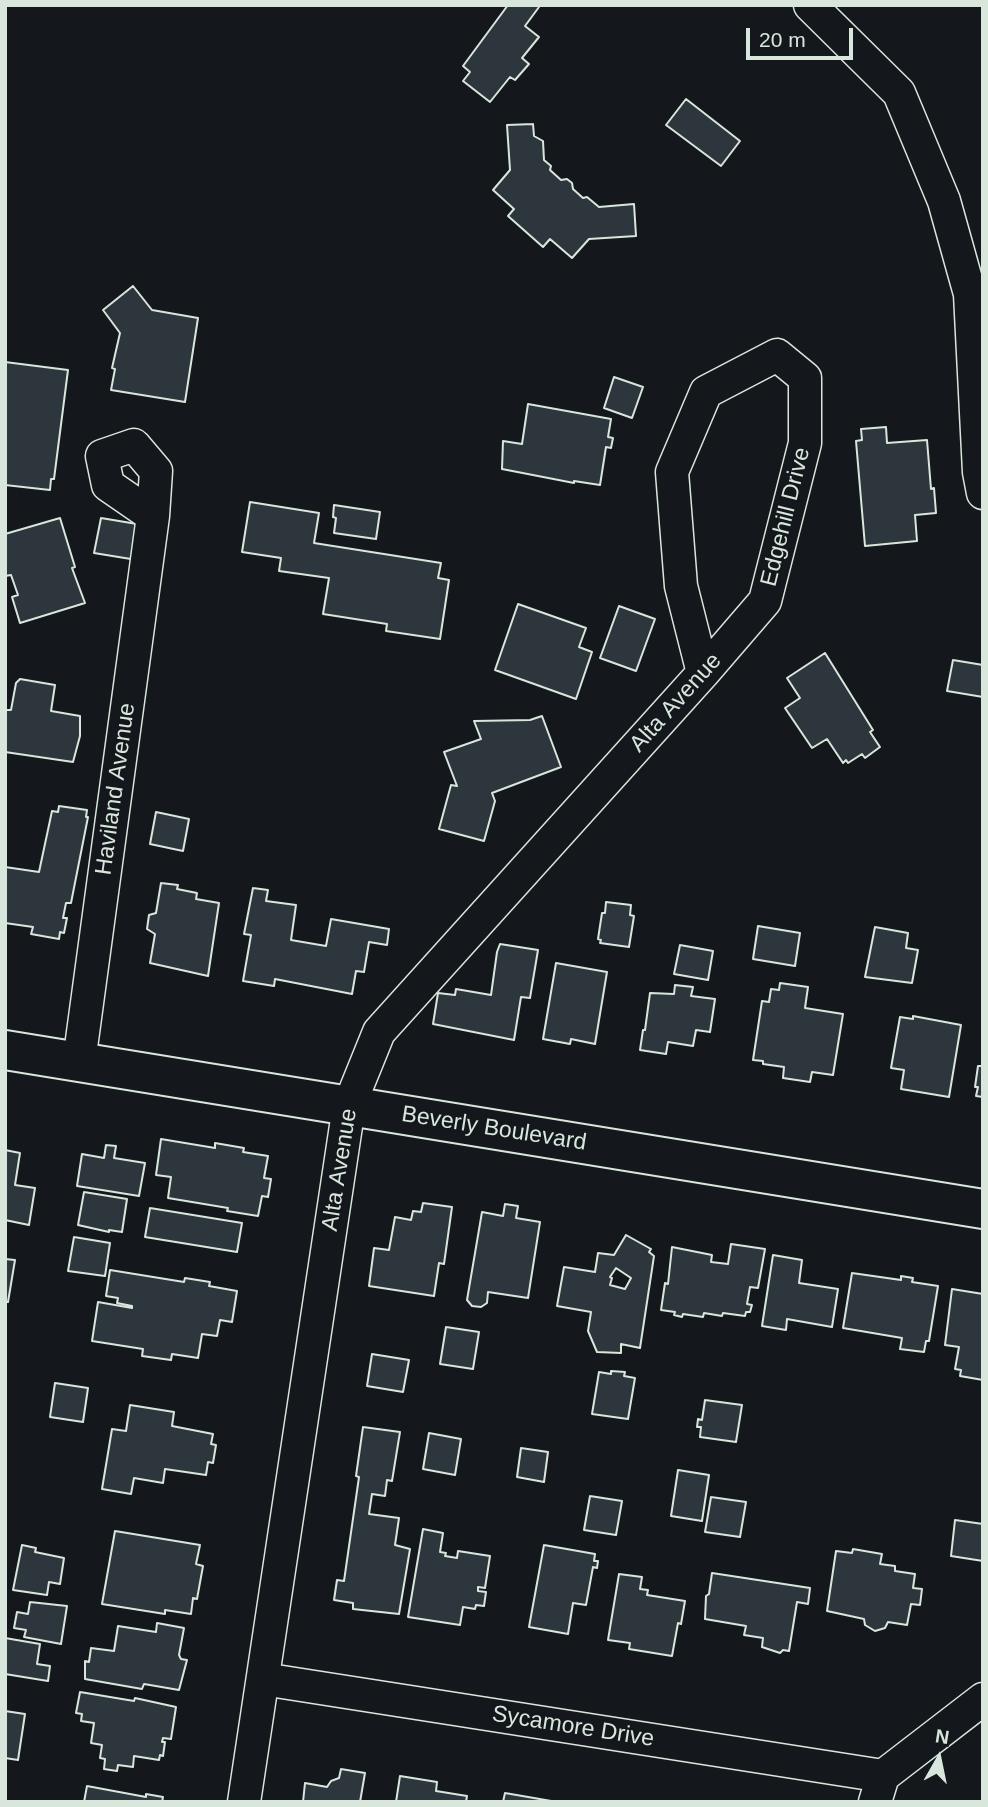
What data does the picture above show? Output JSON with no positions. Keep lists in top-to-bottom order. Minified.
{"streets":{"street":["Edgehill Drive","Alta Avenue","Haviland Avenue","Beverly Boulevard","Sycamore Drive"]},"crossings":[["Edgehill Drive","Alta Avenue"],["Alta Avenue","Beverly Boulevard"],["Alta Avenue","Sycamore Drive"],["Haviland Avenue","Beverly Boulevard"]],"scale_bar":"20 m","north":"top"}
